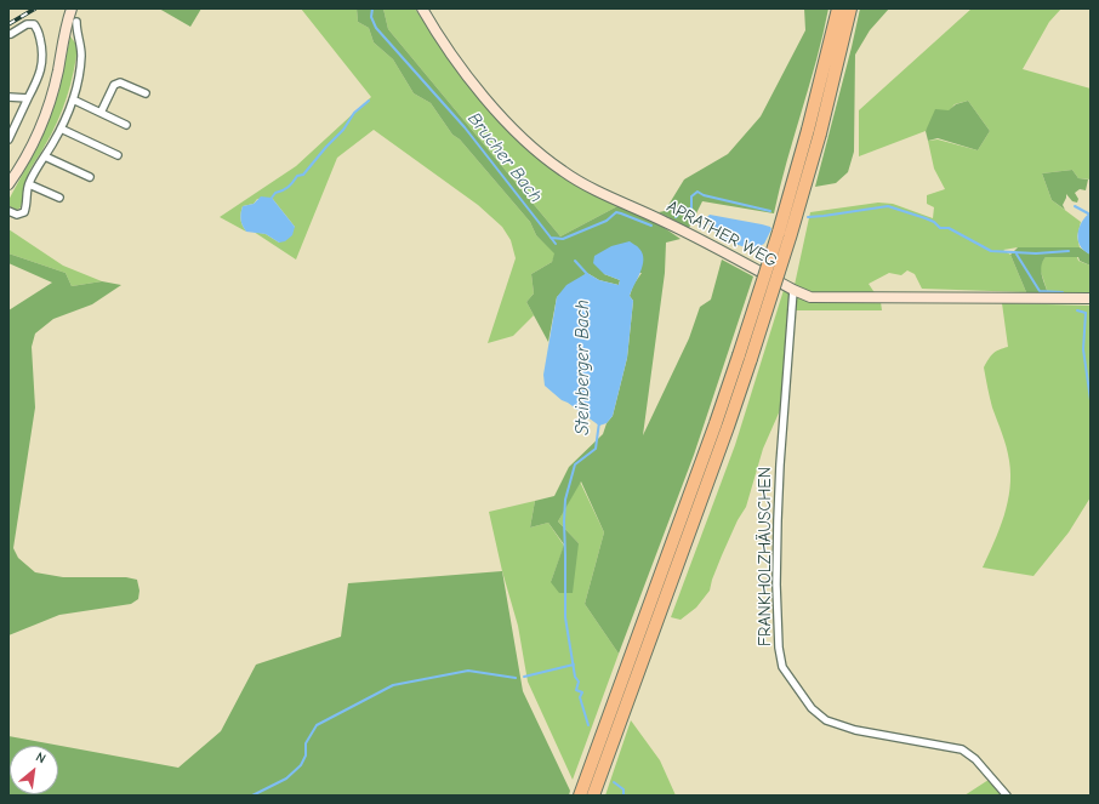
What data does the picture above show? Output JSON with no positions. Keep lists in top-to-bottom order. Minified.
{"streets":{"street":["APRATHER WEG","FRANKHOLZHÄUSCHEN"]},"crossings":[["APRATHER WEG","FRANKHOLZHÄUSCHEN"]],"water":["Brucher Bach","Steinberger Bach"],"north":"top right"}
